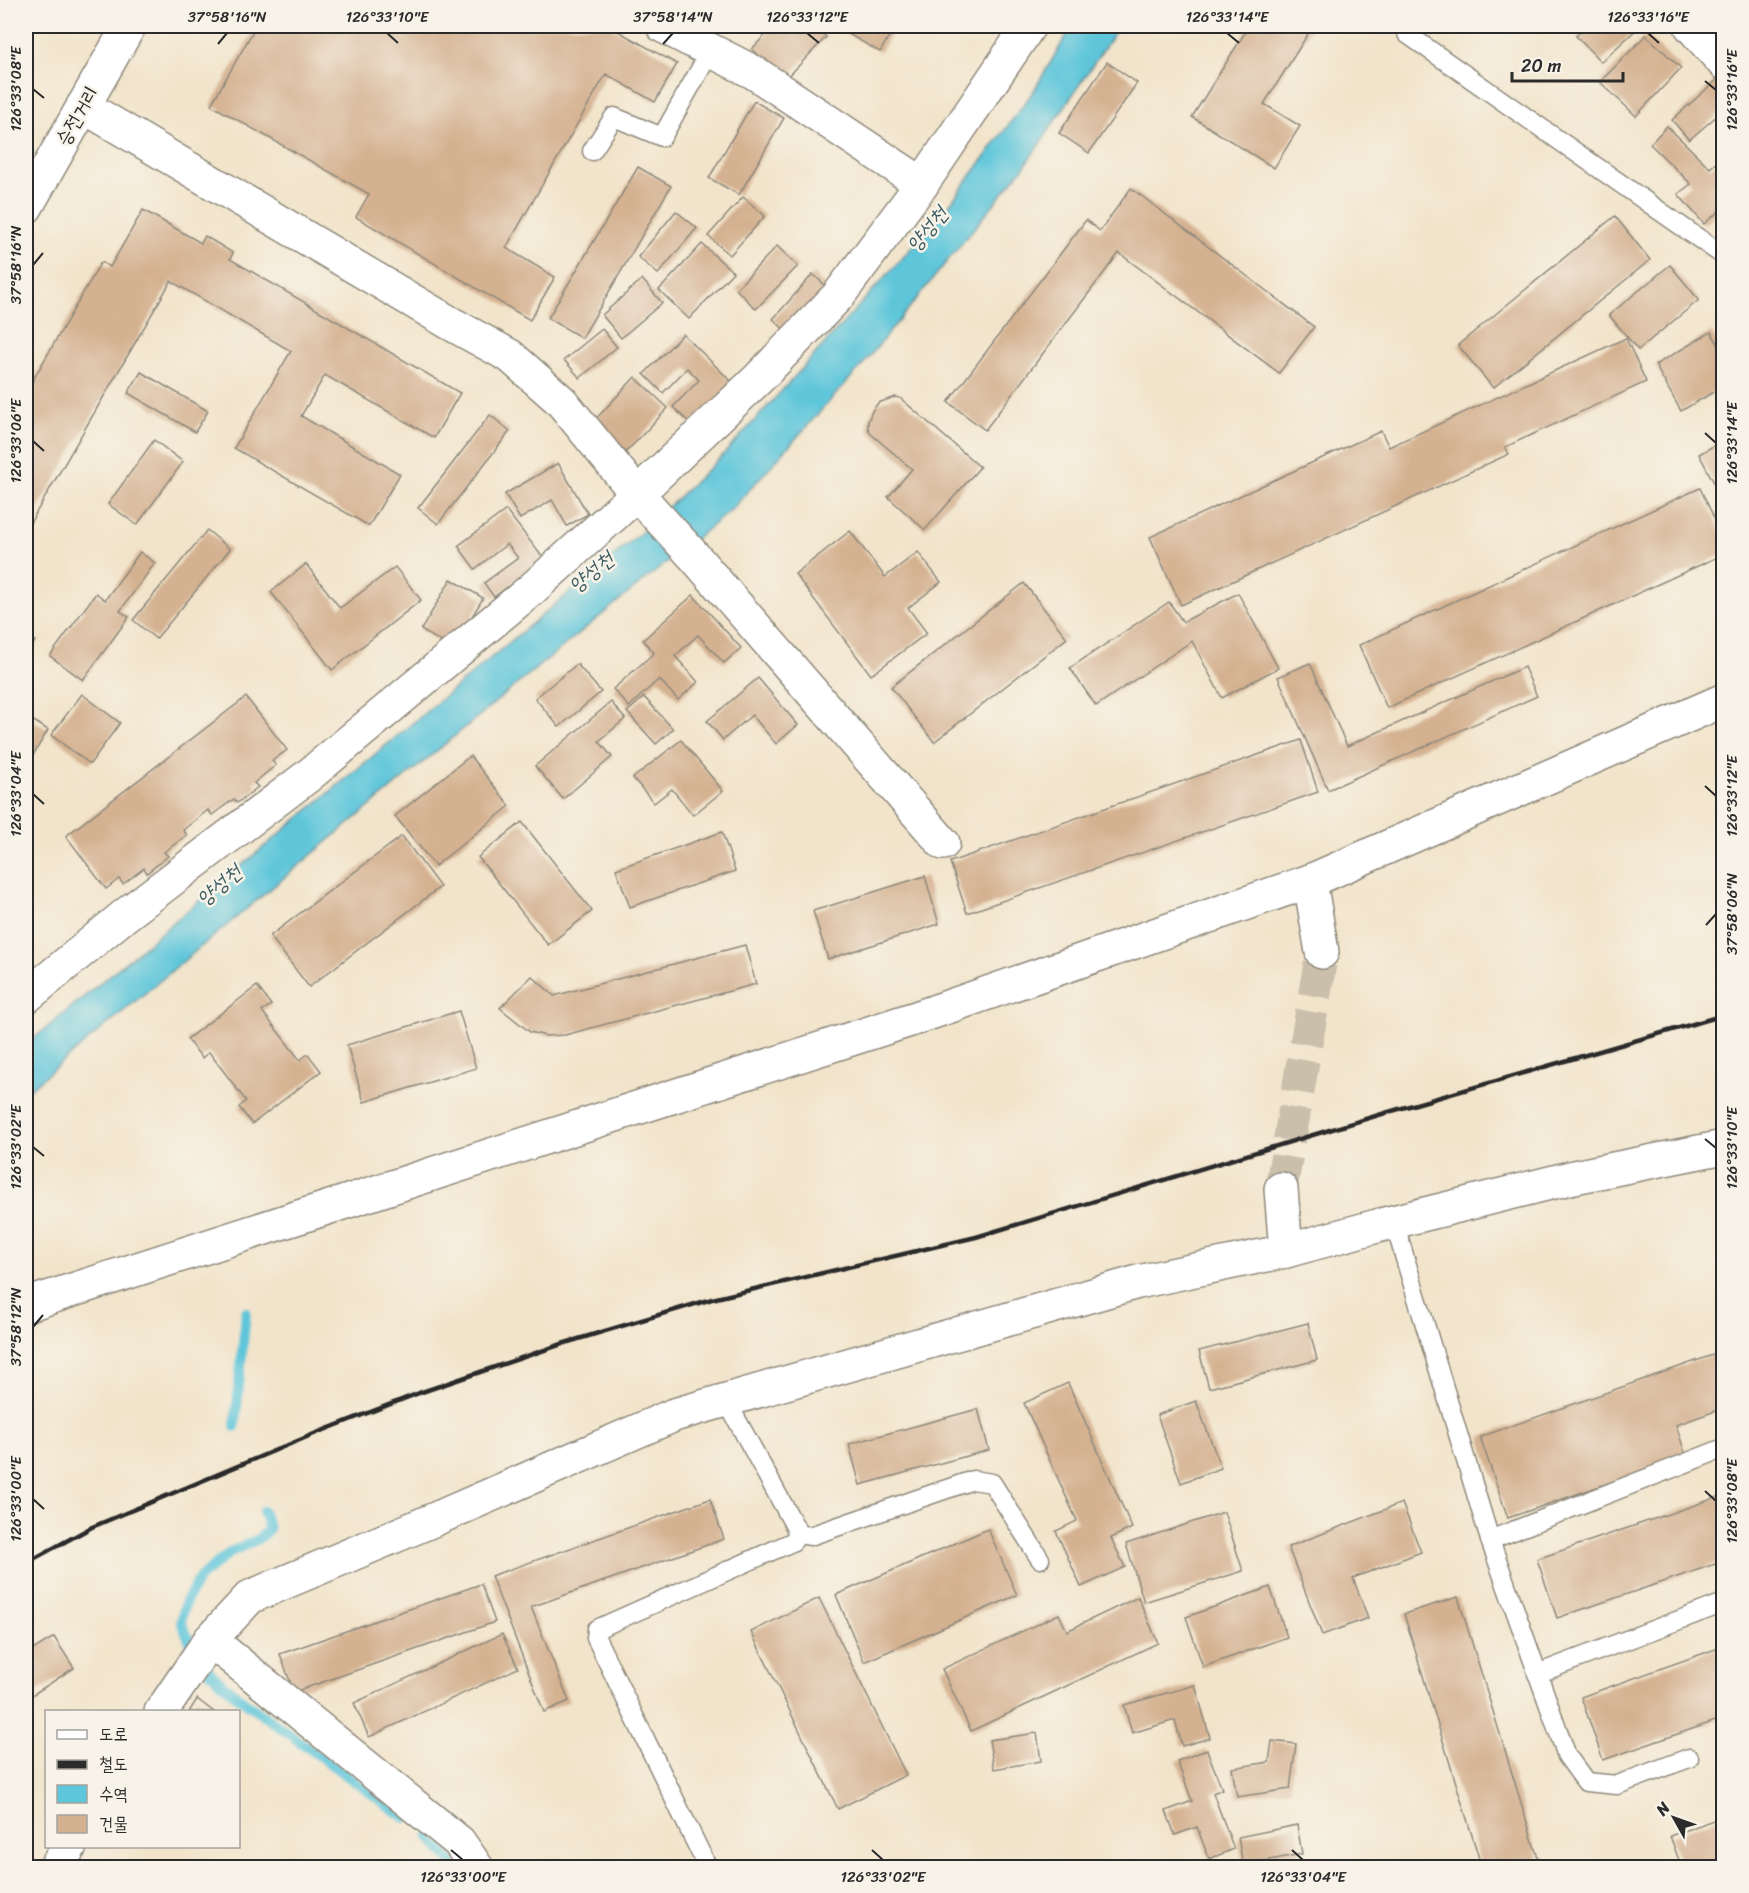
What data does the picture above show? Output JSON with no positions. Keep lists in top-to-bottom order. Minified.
{"streets":{"street":["승전거리"]},"water":["양성천"],"legend":["도로","철도","수역","건물"],"scale_bar":"20 m","north":"top left","coordinates":["37°58'16\"N","126°33'10\"E","37°58'14\"N","126°33'12\"E","126°33'14\"E","126°33'16\"E","126°33'08\"E","126°33'06\"E","126°33'04\"E","37°58'06\"N","126°33'02\"E","37°58'12\"N","126°33'00\"E"]}
